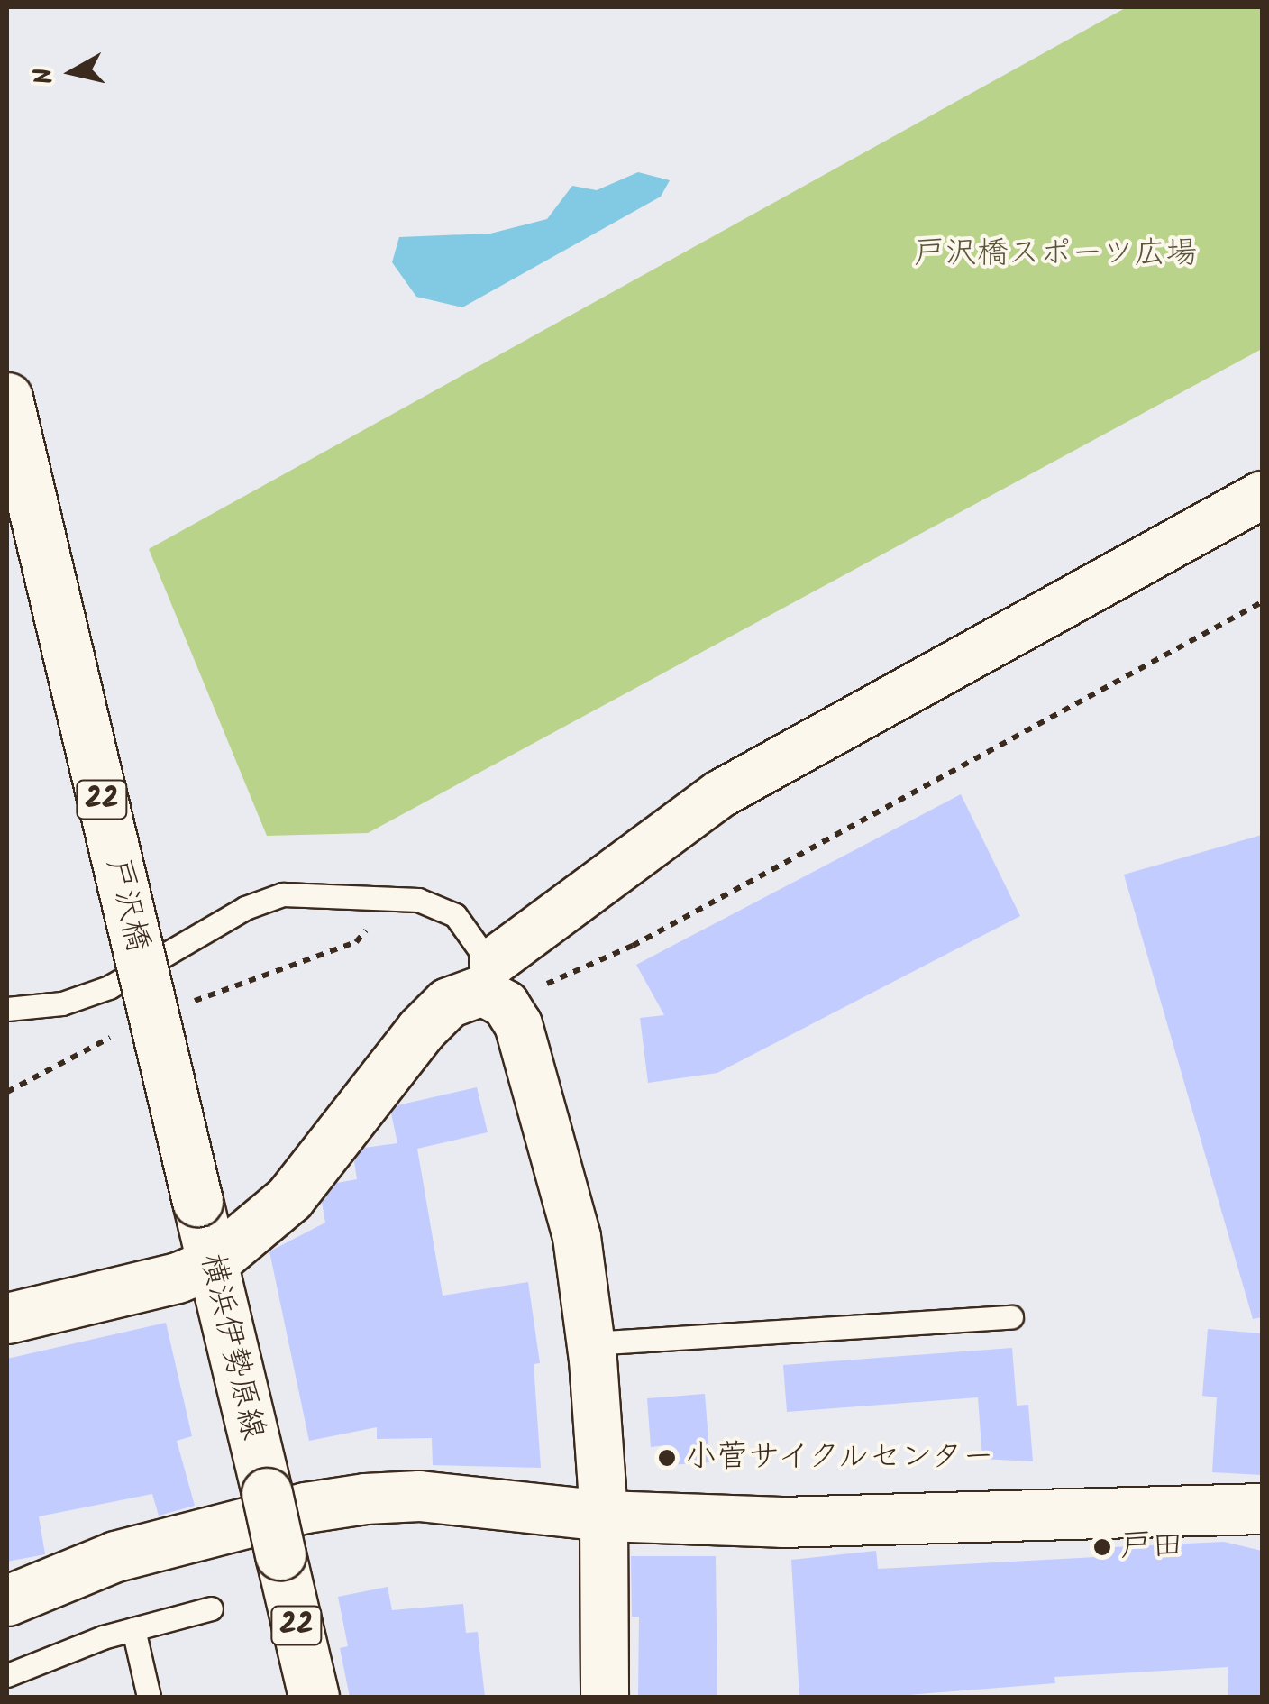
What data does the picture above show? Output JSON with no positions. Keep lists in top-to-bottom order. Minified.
{"streets":{"street":["22","戸沢橋","横浜伊勢原線"]},"crossings":[["戸沢橋","横浜伊勢原線"]],"parks":["戸沢橋スポーツ広場"],"places":["小菅サイクルセンター","戸田"],"north":"left"}
